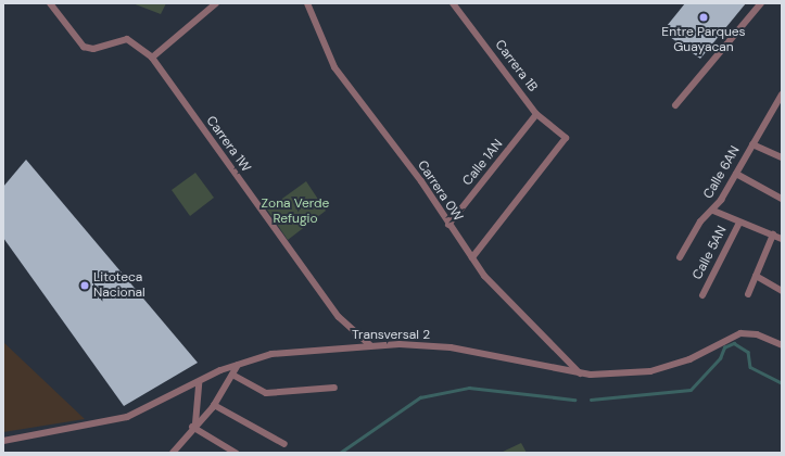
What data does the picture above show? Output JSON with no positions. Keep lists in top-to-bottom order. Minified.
{"streets":{"street":["Carrera 1B","Carrera 1W","Calle 1AN","Calle 6AN","Carrera 0W","Calle 5AN","Transversal 2"]},"crossings":[["Carrera 1B","Calle 1AN"],["Carrera 1B","Carrera 0W"],["Carrera 1W","Transversal 2"],["Calle 1AN","Carrera 0W"],["Carrera 0W","Transversal 2"]],"parks":["Zona Verde Refugio"],"places":["Entre Parques Guayacan","Litoteca Nacional"]}
